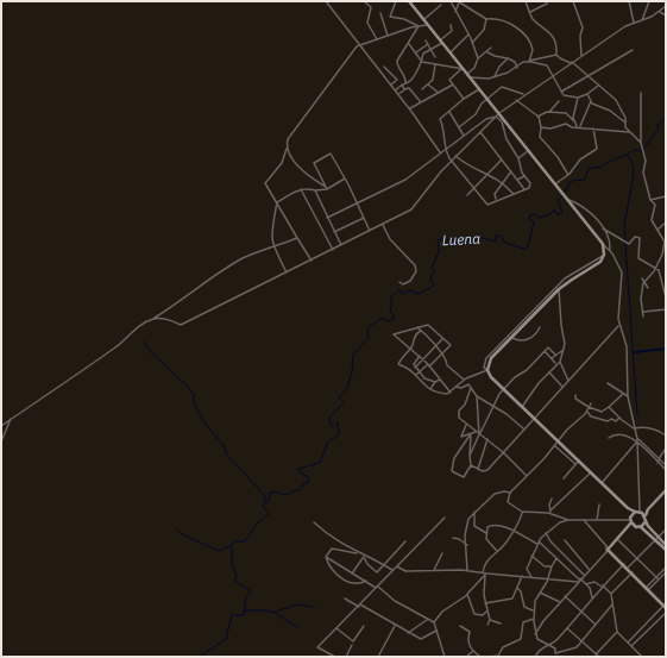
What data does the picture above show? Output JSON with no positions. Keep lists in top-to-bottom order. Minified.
{"water":["Luena"]}
